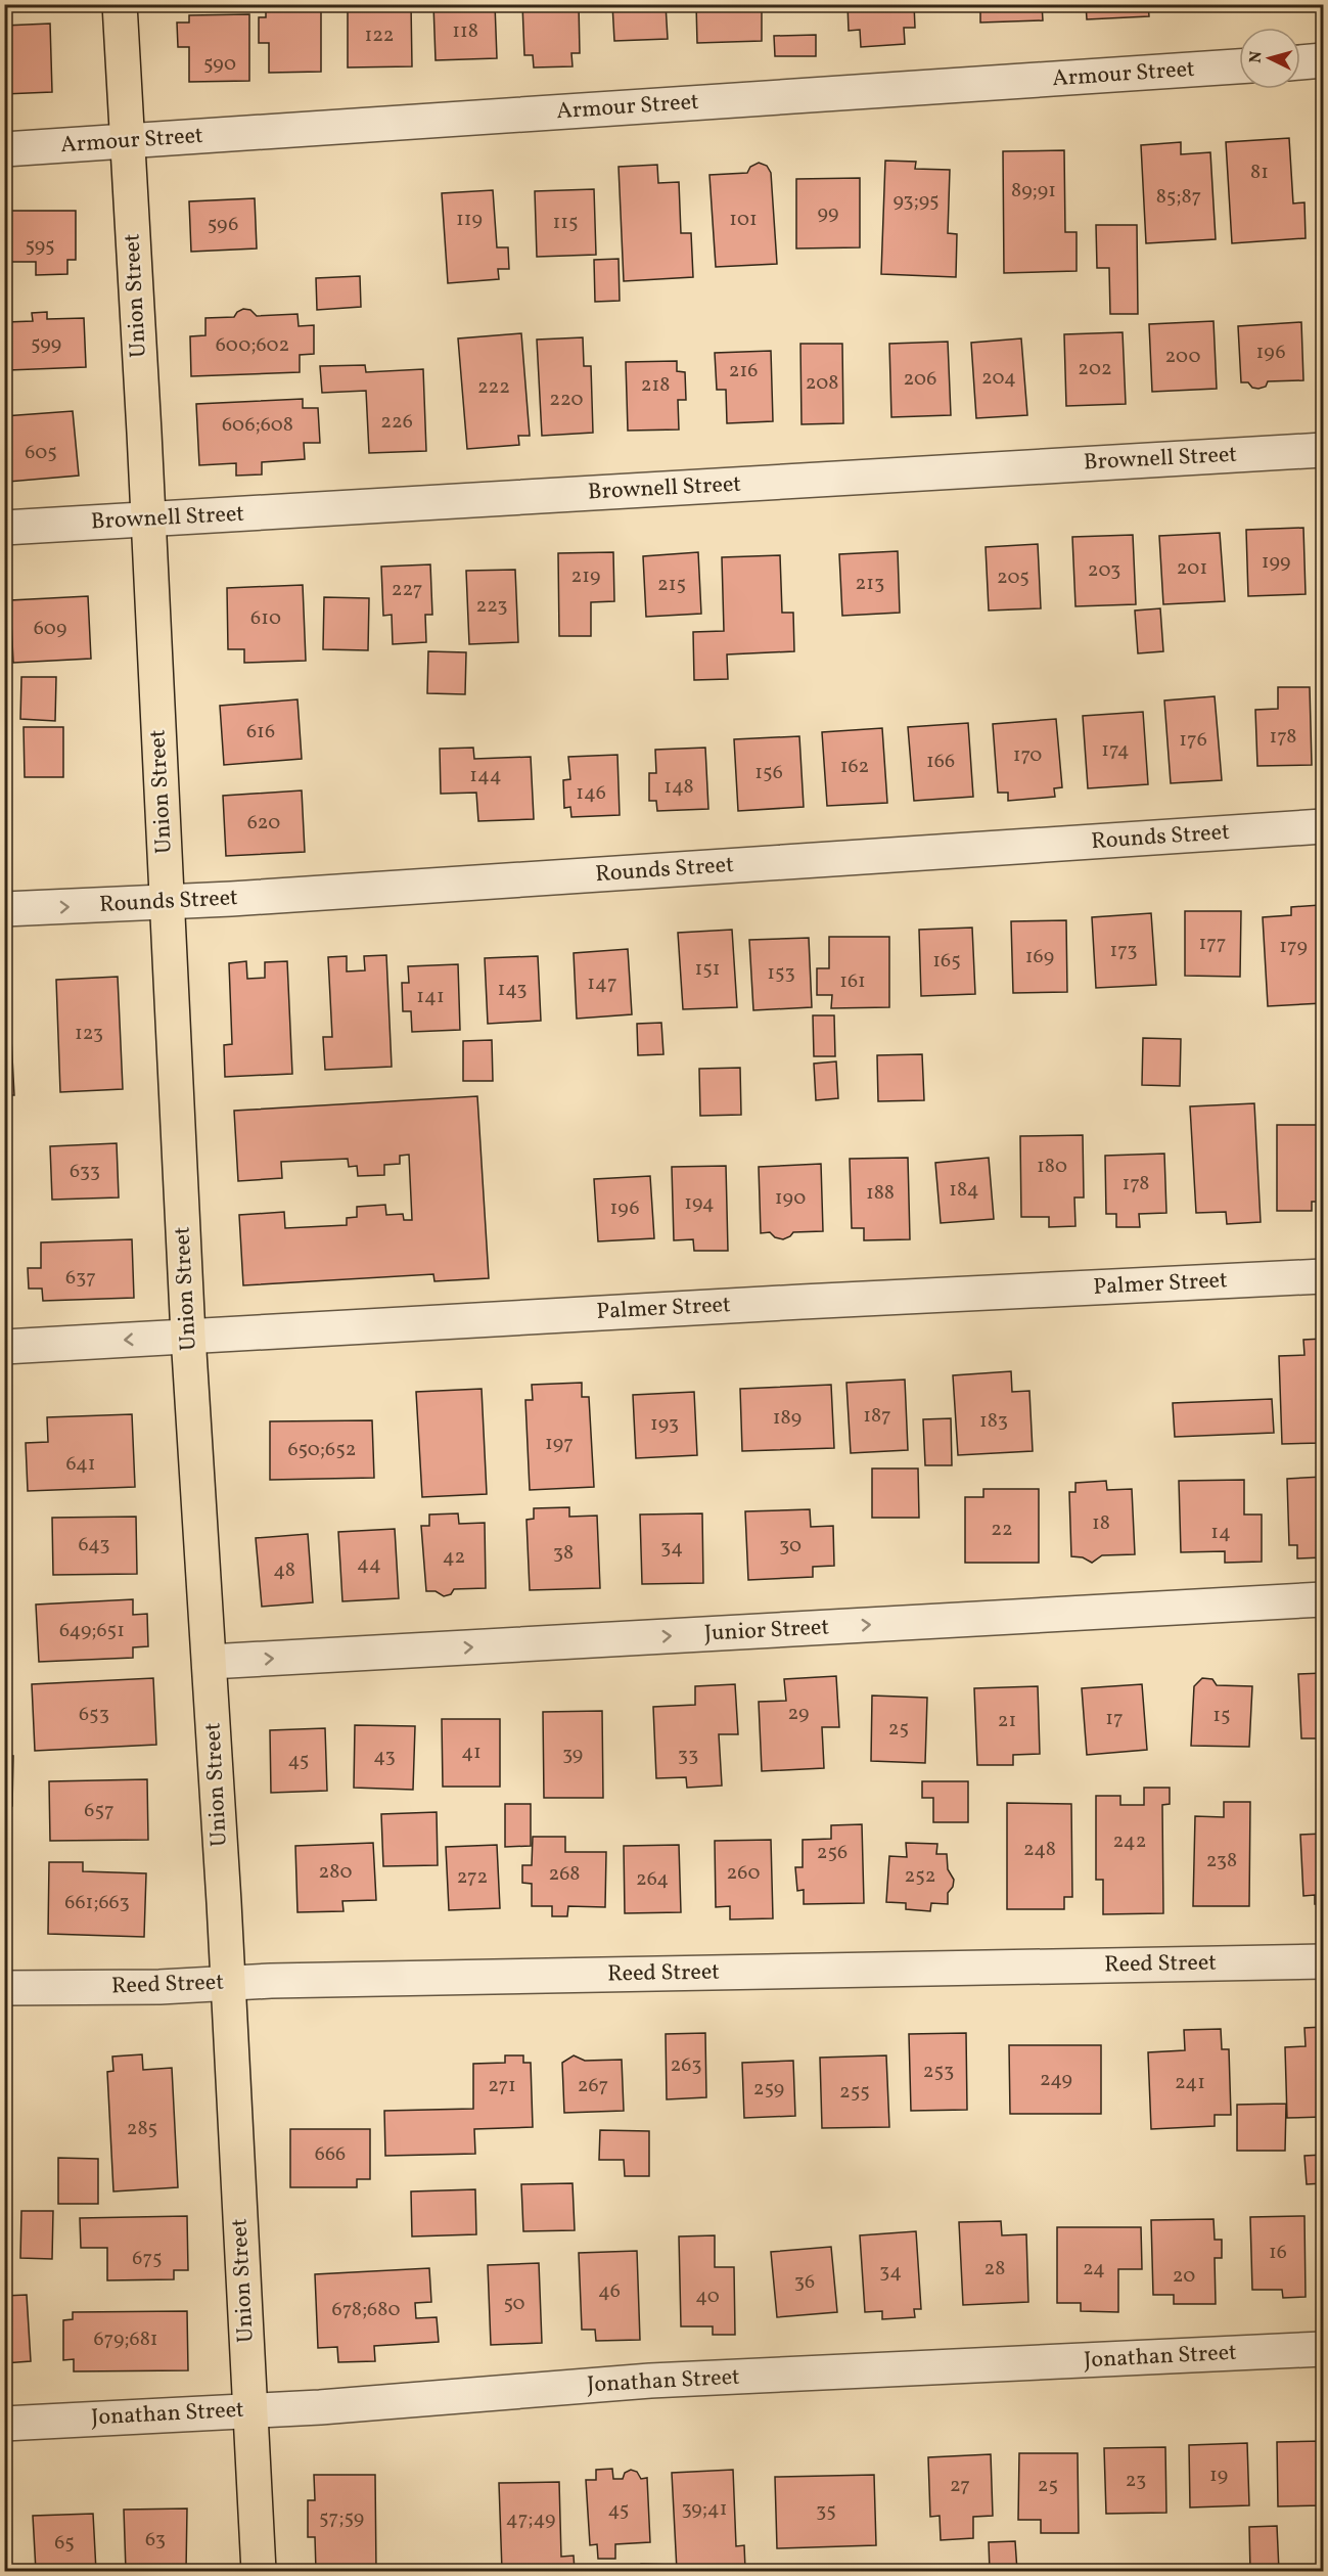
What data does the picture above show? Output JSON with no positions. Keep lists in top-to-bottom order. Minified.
{"streets":{"main road":["Union Street"],"street":["Armour Street","Brownell Street","Rounds Street","Palmer Street","Junior Street","Reed Street","Jonathan Street"]},"crossings":[["Armour Street","Union Street"],["Union Street","Brownell Street"],["Union Street","Rounds Street"],["Union Street","Palmer Street"],["Union Street","Junior Street"],["Union Street","Reed Street"],["Union Street","Jonathan Street"]],"one_way":["Junior Street"],"house_numbers":["118","122","590","81","89;91","85;87","93;95","99","119","101","115","596","595","599","600;602","196","200","202","216","204","206","208","218","222","220","226","606;608","605","199","201","203","219","205","213","215","227","223","610","609","616","178","176","174","170","166","162","156","144","148","146","620","177","179","173","169","165","151","153","161","147","143","141","123","180","633","178","184","188","190","194","196","637","187","189","183","193","197","650;652","641","18","22","14","643","30","34","38","42","44","48","649;651","29","653","15","17","21","25","41","39","33","43","45","657","242","248","256","238","280","260","268","252","272","264","661;663","263","253","249","241","271","267","259","255","285","666","16","675","28","24","34","20","36","46","40","50","678;680","679;681","19","23","27","25","39;41","45","35","57;59","47;49","63","65"],"north":"left"}
